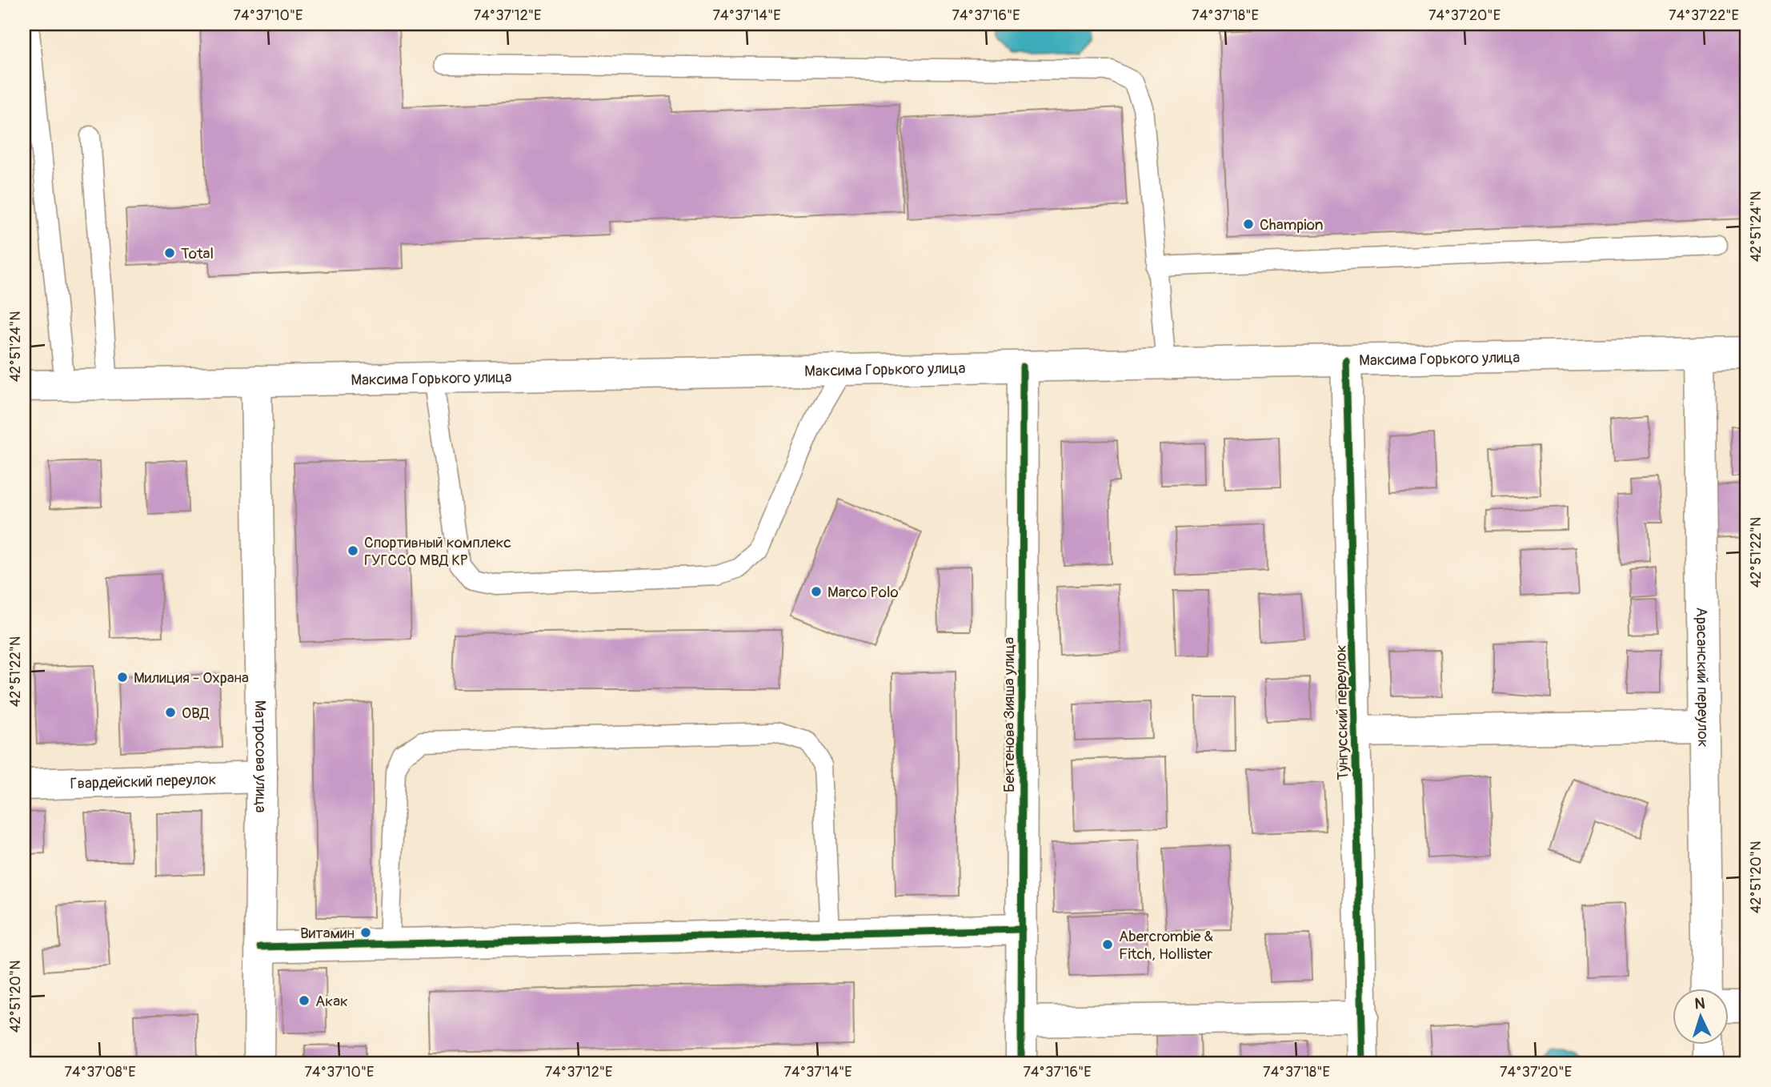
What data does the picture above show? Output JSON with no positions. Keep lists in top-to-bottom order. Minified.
{"streets":{"street":["Максима Горького улица","Арасанский переулок","Тунгусский переулок","Бектенова Зияша улица","Матросова улица","Гвардейский переулок"]},"crossings":[["Максима Горького улица","Арасанский переулок"],["Максима Горького улица","Тунгусский переулок"],["Максима Горького улица","Бектенова Зияша улица"],["Максима Горького улица","Матросова улица"],["Матросова улица","Гвардейский переулок"]],"places":["Champion","Total","Спортивный комплекс ГУГССО МВД КР","Marco Polo","Милиция - Охрана","ОВД","Витамин","Abercrombie & Fitch, Hollister","Акак"],"north":"top","coordinates":["74°37'10\"E","74°37'12\"E","74°37'14\"E","74°37'16\"E","74°37'18\"E","74°37'20\"E","74°37'22\"E","42°51'24\"N","42°51'22\"N","42°51'20\"N","74°37'08\"E"]}
